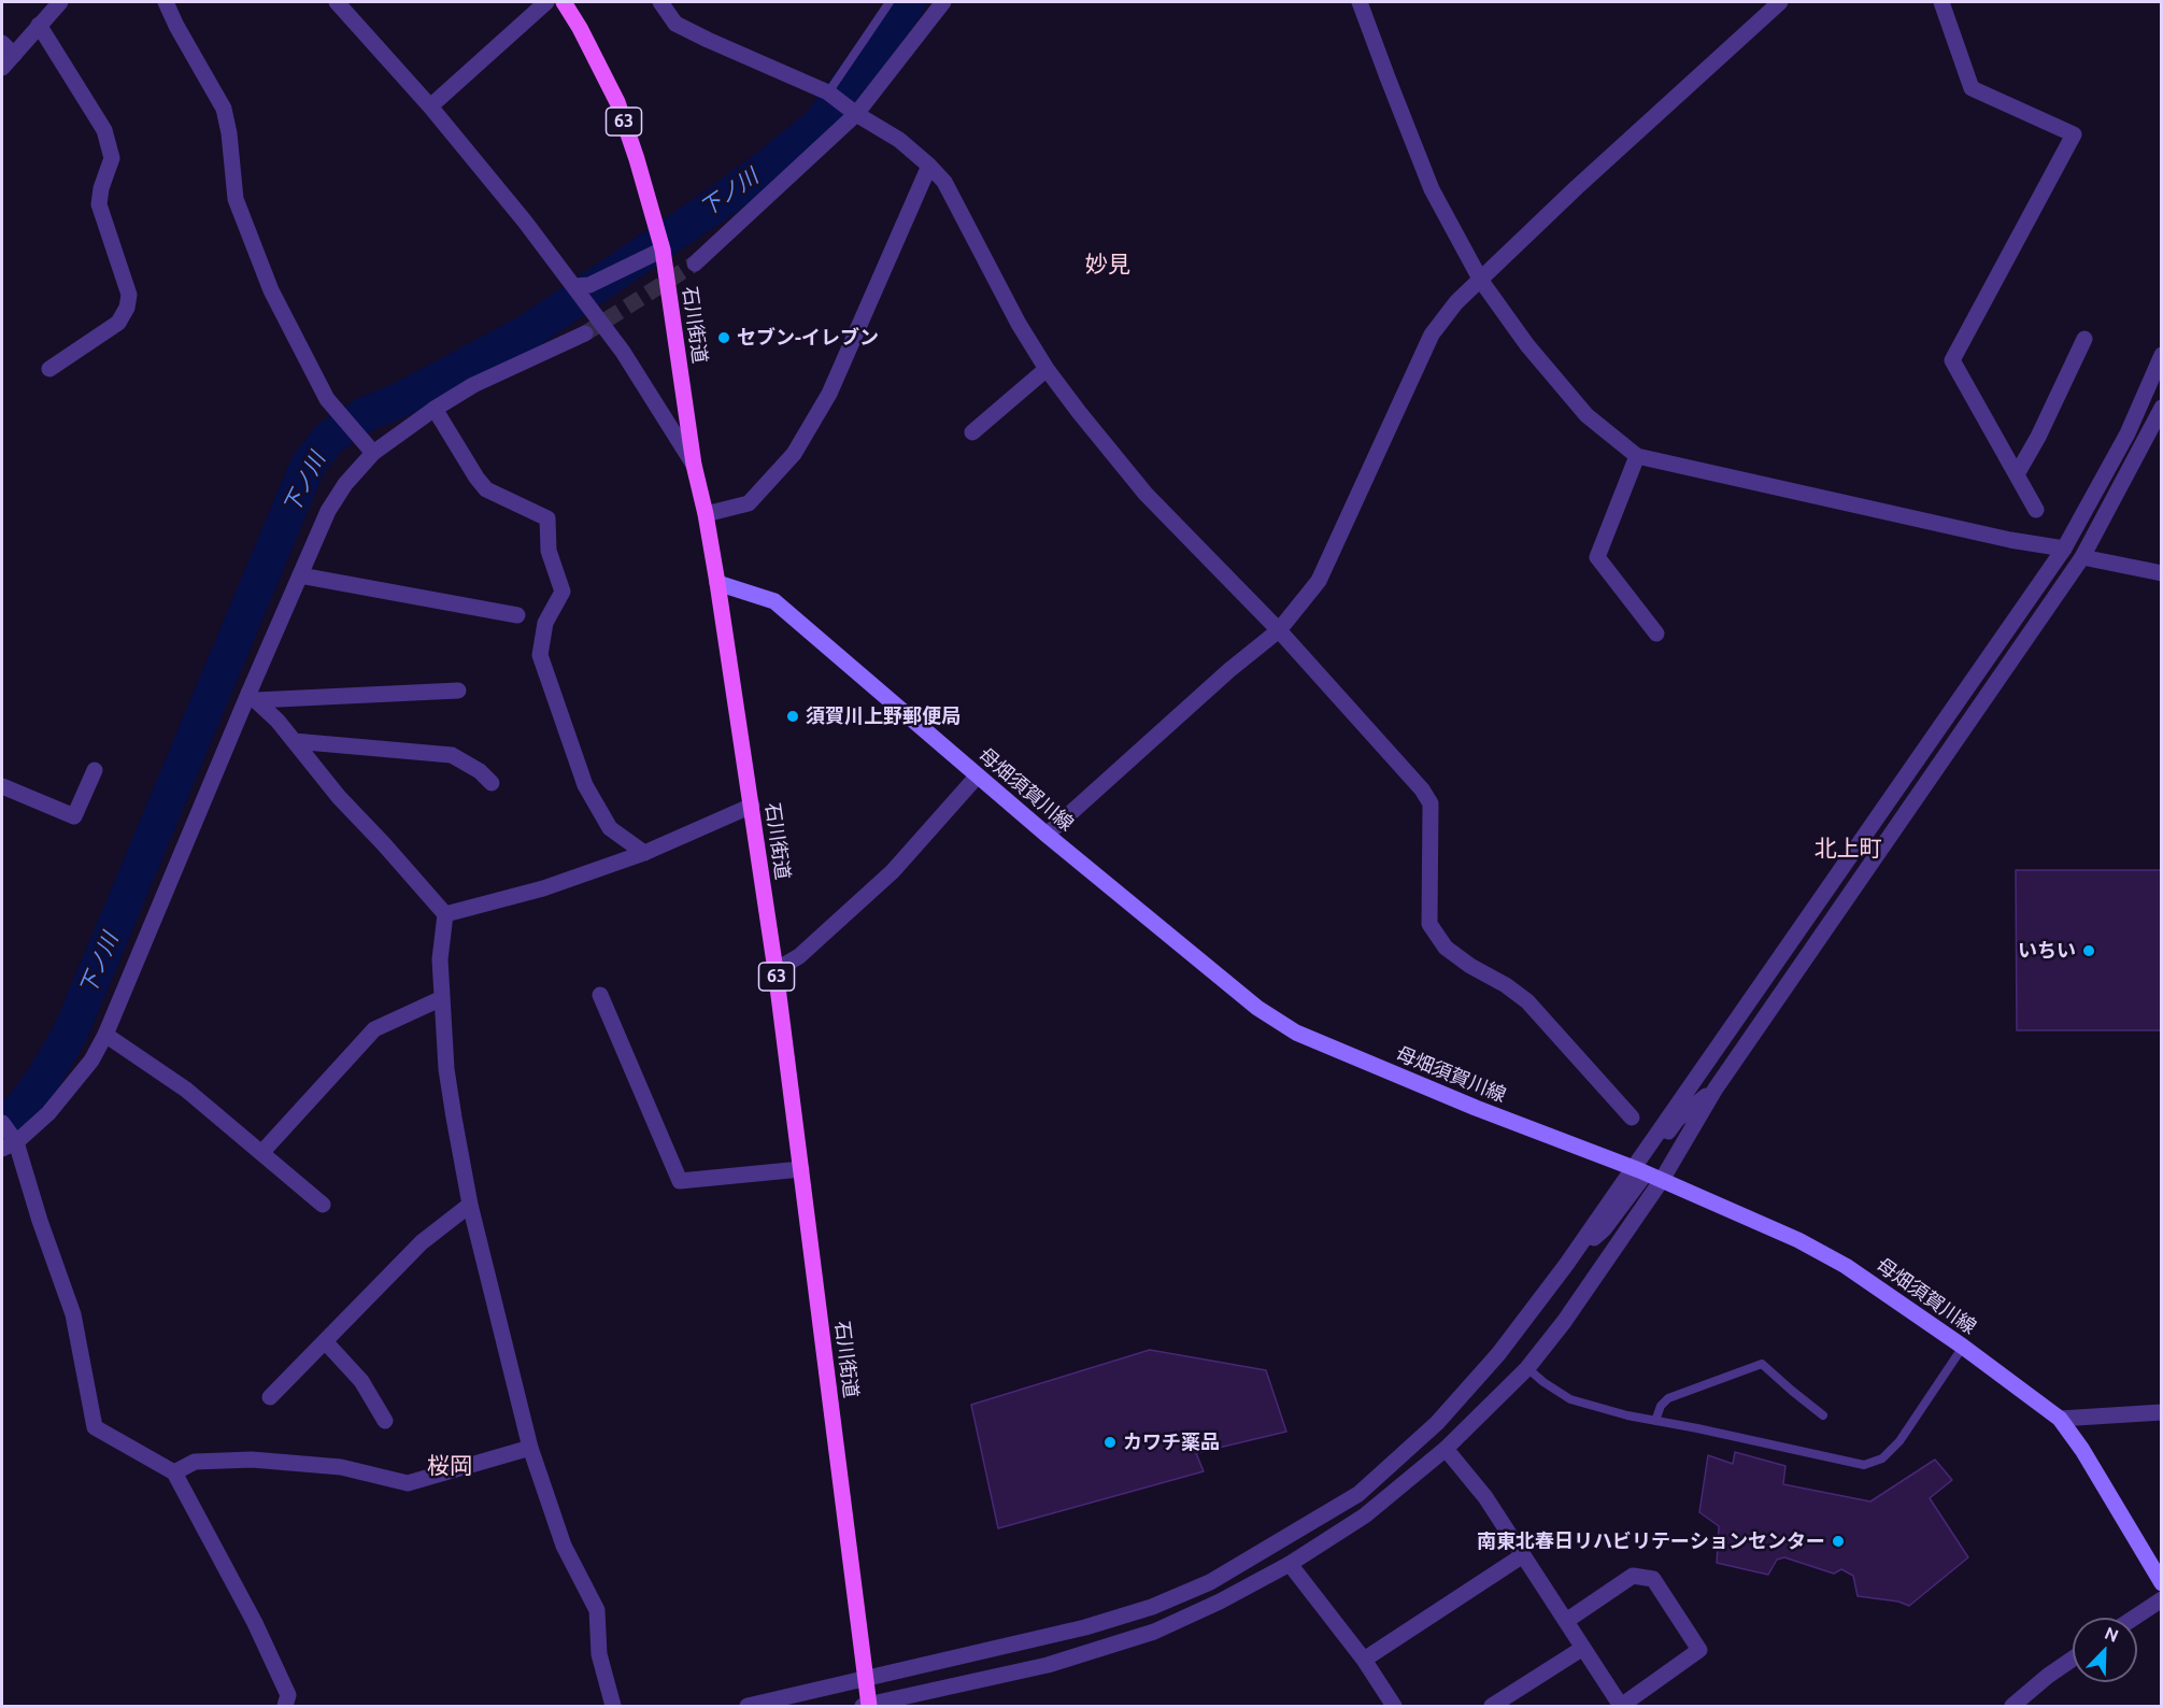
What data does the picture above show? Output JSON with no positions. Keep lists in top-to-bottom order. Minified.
{"streets":{"main road":["63","石川街道","母畑須賀川線"]},"crossings":[["石川街道","母畑須賀川線"]],"districts":["妙見","北上町","桜岡"],"water":["下ノ川"],"places":["セブン-イレブン","須賀川上野郵便局","いちい","カワチ薬品","南東北春日リハビリテーションセンター"],"north":"top right"}
